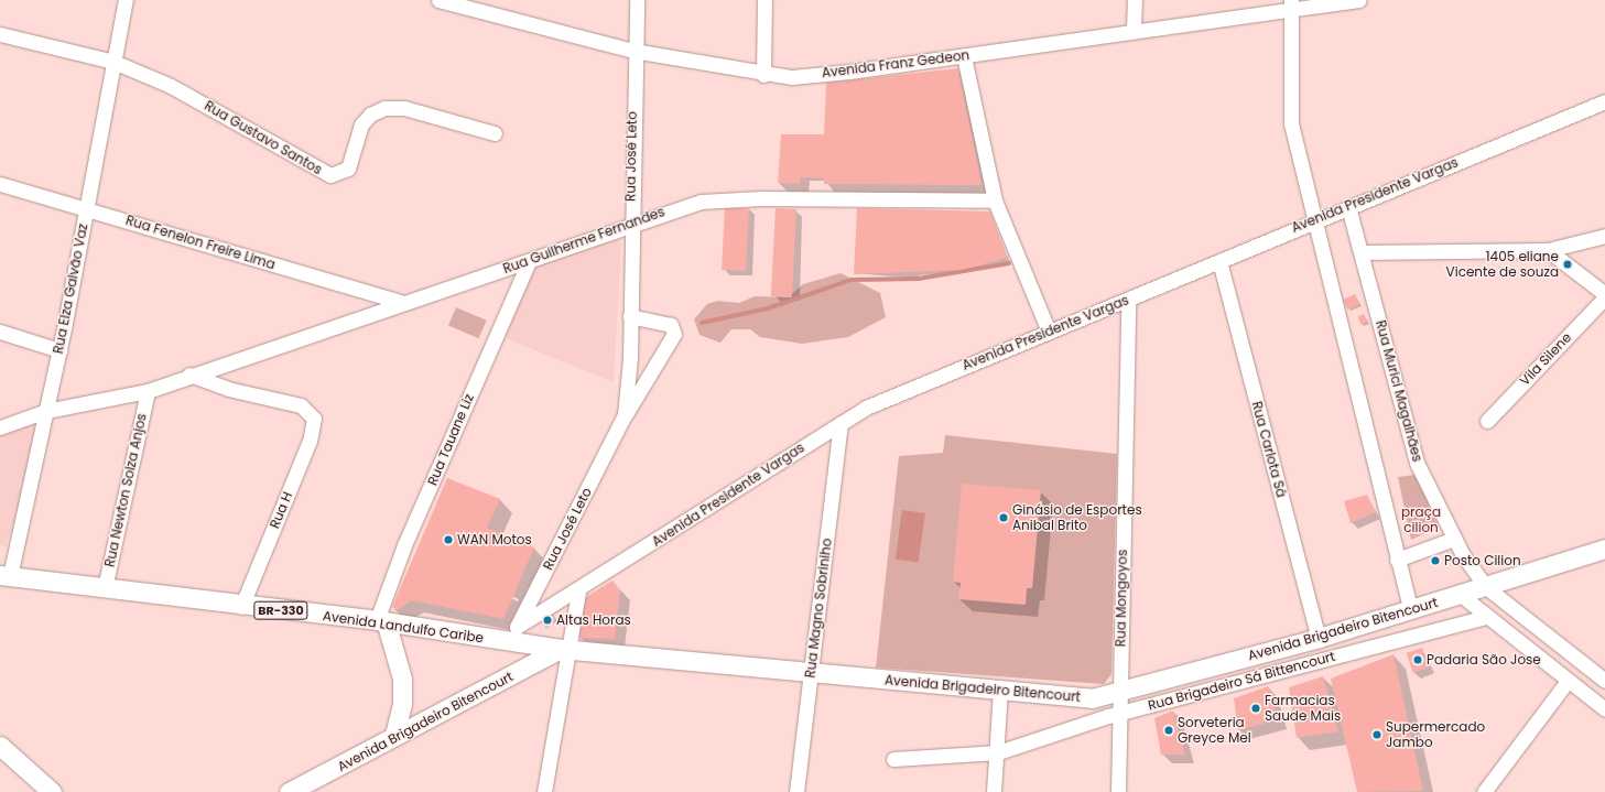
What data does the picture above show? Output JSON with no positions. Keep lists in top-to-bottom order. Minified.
{"streets":{"main road":["BR-330","Avenida Landulfo Caribe","Avenida Brigadeiro Bitencourt"],"street":["Avenida Franz Gedeon","Rua Gustavo Santos","Rua José Leto","Avenida Presidente Vargas","Rua Guilherme Fernandes","Rua Fenelon Freire Lima","Rua Elza Galvão Vaz","Vila Silene","Rua Murici Magalhães","Rua Tauane Liz","Rua Carlota Sá","Rua Newton Solza Anjos","Rua H","Rua Mongoyos","Rua Magno Sobriniho","Rua Brigadeiro Sá Bittencourt"]},"crossings":[["Avenida Franz Gedeon","Rua José Leto"],["Rua Gustavo Santos","Rua Elza Galvão Vaz"],["Rua José Leto","Avenida Presidente Vargas"],["Rua José Leto","Rua Guilherme Fernandes"],["Rua José Leto","Avenida Landulfo Caribe"],["Avenida Presidente Vargas","Rua Murici Magalhães"],["Avenida Presidente Vargas","Rua Carlota Sá"],["Avenida Presidente Vargas","Rua Mongoyos"],["Avenida Presidente Vargas","Rua Magno Sobriniho"],["Avenida Presidente Vargas","Avenida Landulfo Caribe"],["Rua Guilherme Fernandes","Rua Fenelon Freire Lima"],["Rua Guilherme Fernandes","Rua Elza Galvão Vaz"],["Rua Guilherme Fernandes","Rua Tauane Liz"],["Rua Guilherme Fernandes","Rua Newton Solza Anjos"],["Rua Guilherme Fernandes","Rua H"],["Rua Fenelon Freire Lima","Rua Elza Galvão Vaz"],["Rua Elza Galvão Vaz","Avenida Landulfo Caribe"],["Rua Murici Magalhães","Avenida Brigadeiro Bitencourt"],["Rua Tauane Liz","Avenida Landulfo Caribe"],["Rua Carlota Sá","Avenida Brigadeiro Bitencourt"],["Rua Newton Solza Anjos","Avenida Landulfo Caribe"],["Rua H","Avenida Landulfo Caribe"],["Rua Mongoyos","Avenida Brigadeiro Bitencourt"],["Rua Mongoyos","Rua Brigadeiro Sá Bittencourt"],["Rua Magno Sobriniho","Avenida Brigadeiro Bitencourt"],["Avenida Landulfo Caribe","Avenida Brigadeiro Bitencourt"]],"parks":["praça cilion"],"places":["1405 eliane Vicente de souza","Ginásio de Esportes Anibal Brito","WAN Motos","Posto Cilion","Altas Horas","Padaria São Jose","Farmacias Saude Mais","Sorveteria Greyce Mel","Supermercado Jambo"]}
